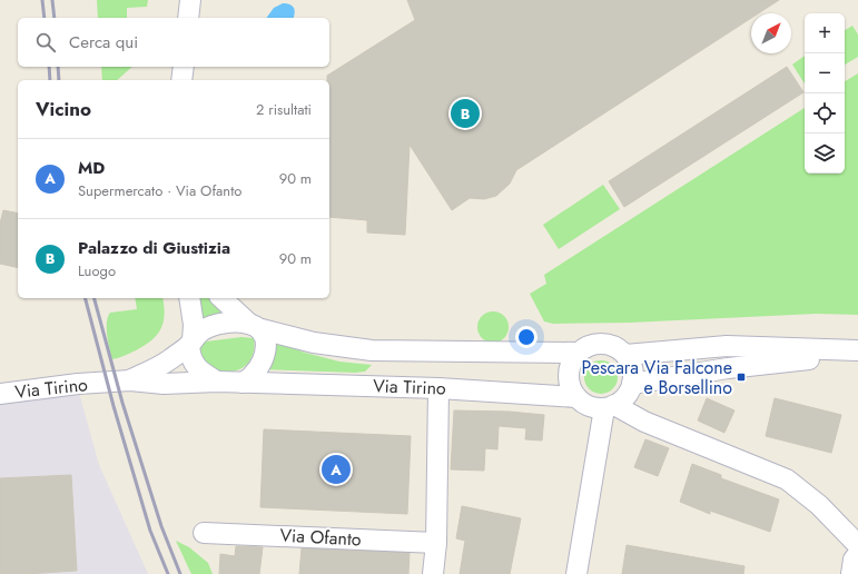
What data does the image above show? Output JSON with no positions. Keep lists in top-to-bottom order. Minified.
{"streets":{"street":["Via Tirino","Via Ofanto"]},"places":{"transit":["Pescara Via Falcone e Borsellino"]},"north":"top right","page":{"map_buttons":["+","−"],"search":"Cerca qui","heading":["Vicino","2 risultati"],"pins":["B","A"],"list":[{"mark":"A","name":"MD","note":"Supermercato · Via Ofanto","value":"90 m"},{"mark":"B","name":"Palazzo di Giustizia","note":"Luogo","value":"90 m"}]}}
